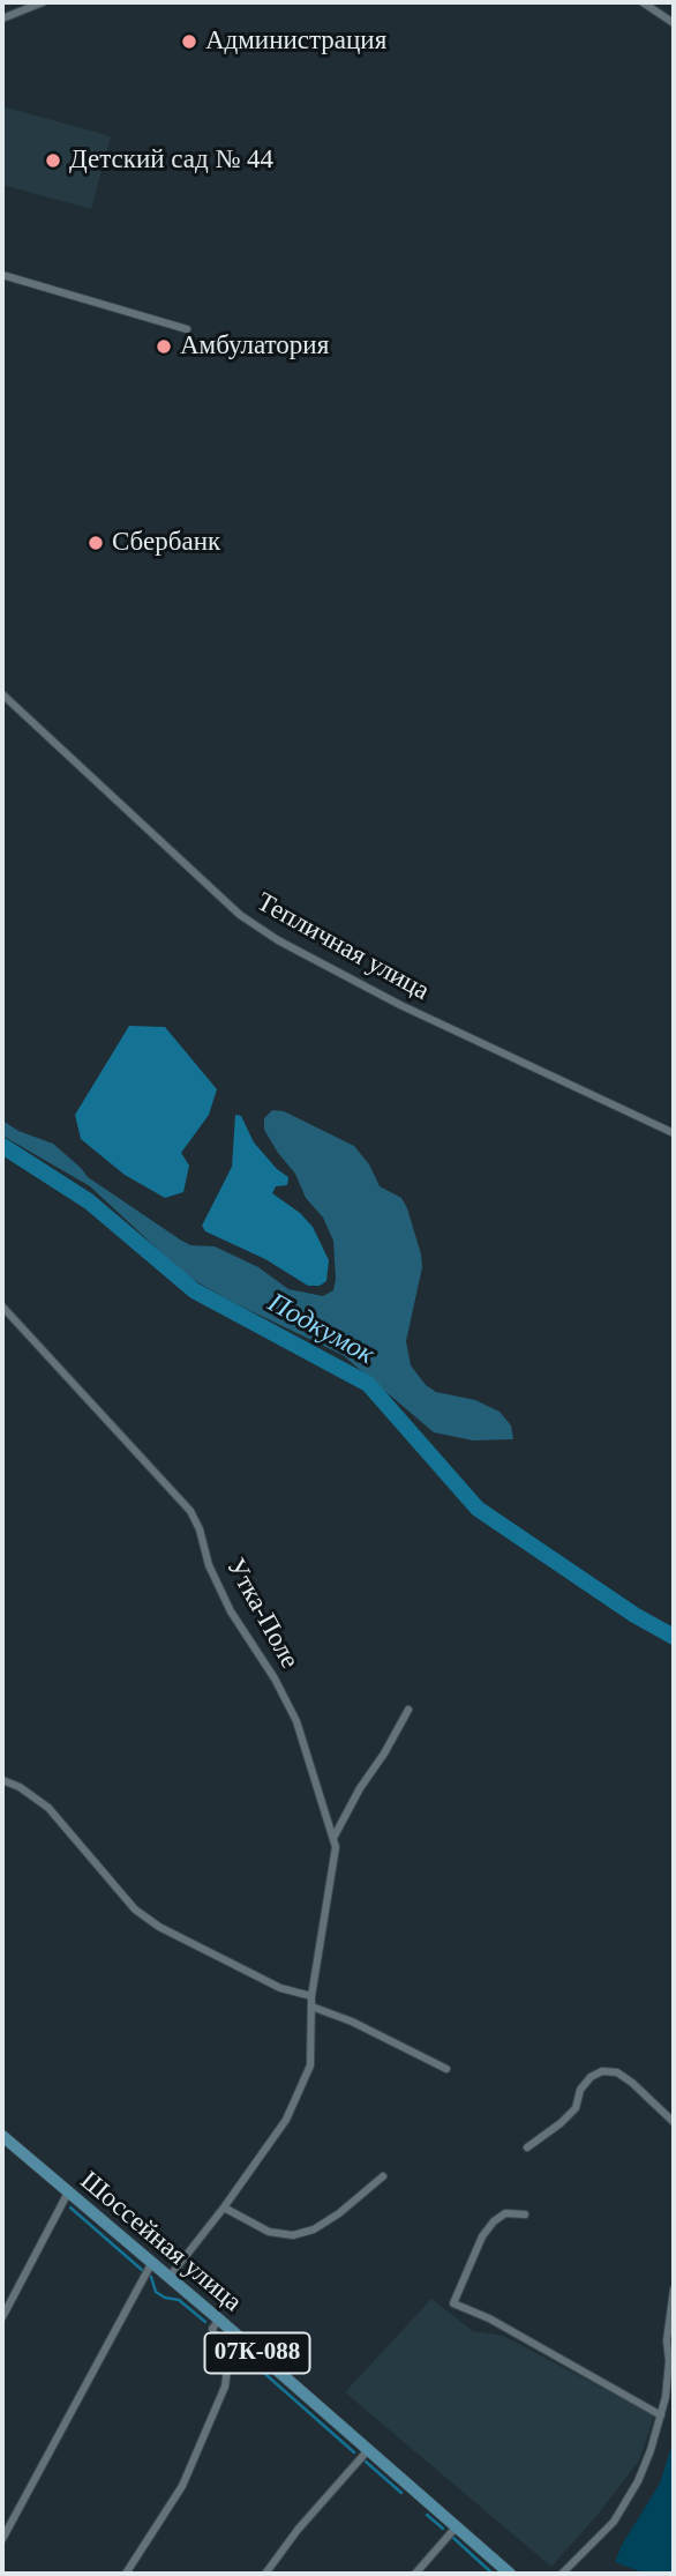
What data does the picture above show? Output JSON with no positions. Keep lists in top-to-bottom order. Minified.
{"streets":{"main road":["Шоссейная улица","07К-088"],"street":["Тепличная улица","Утка-Поле"]},"crossings":[["Утка-Поле","Шоссейная улица"]],"water":["Подкумок"],"places":["Администрация","Детский сад № 44","Амбулатория","Сбербанк"]}
